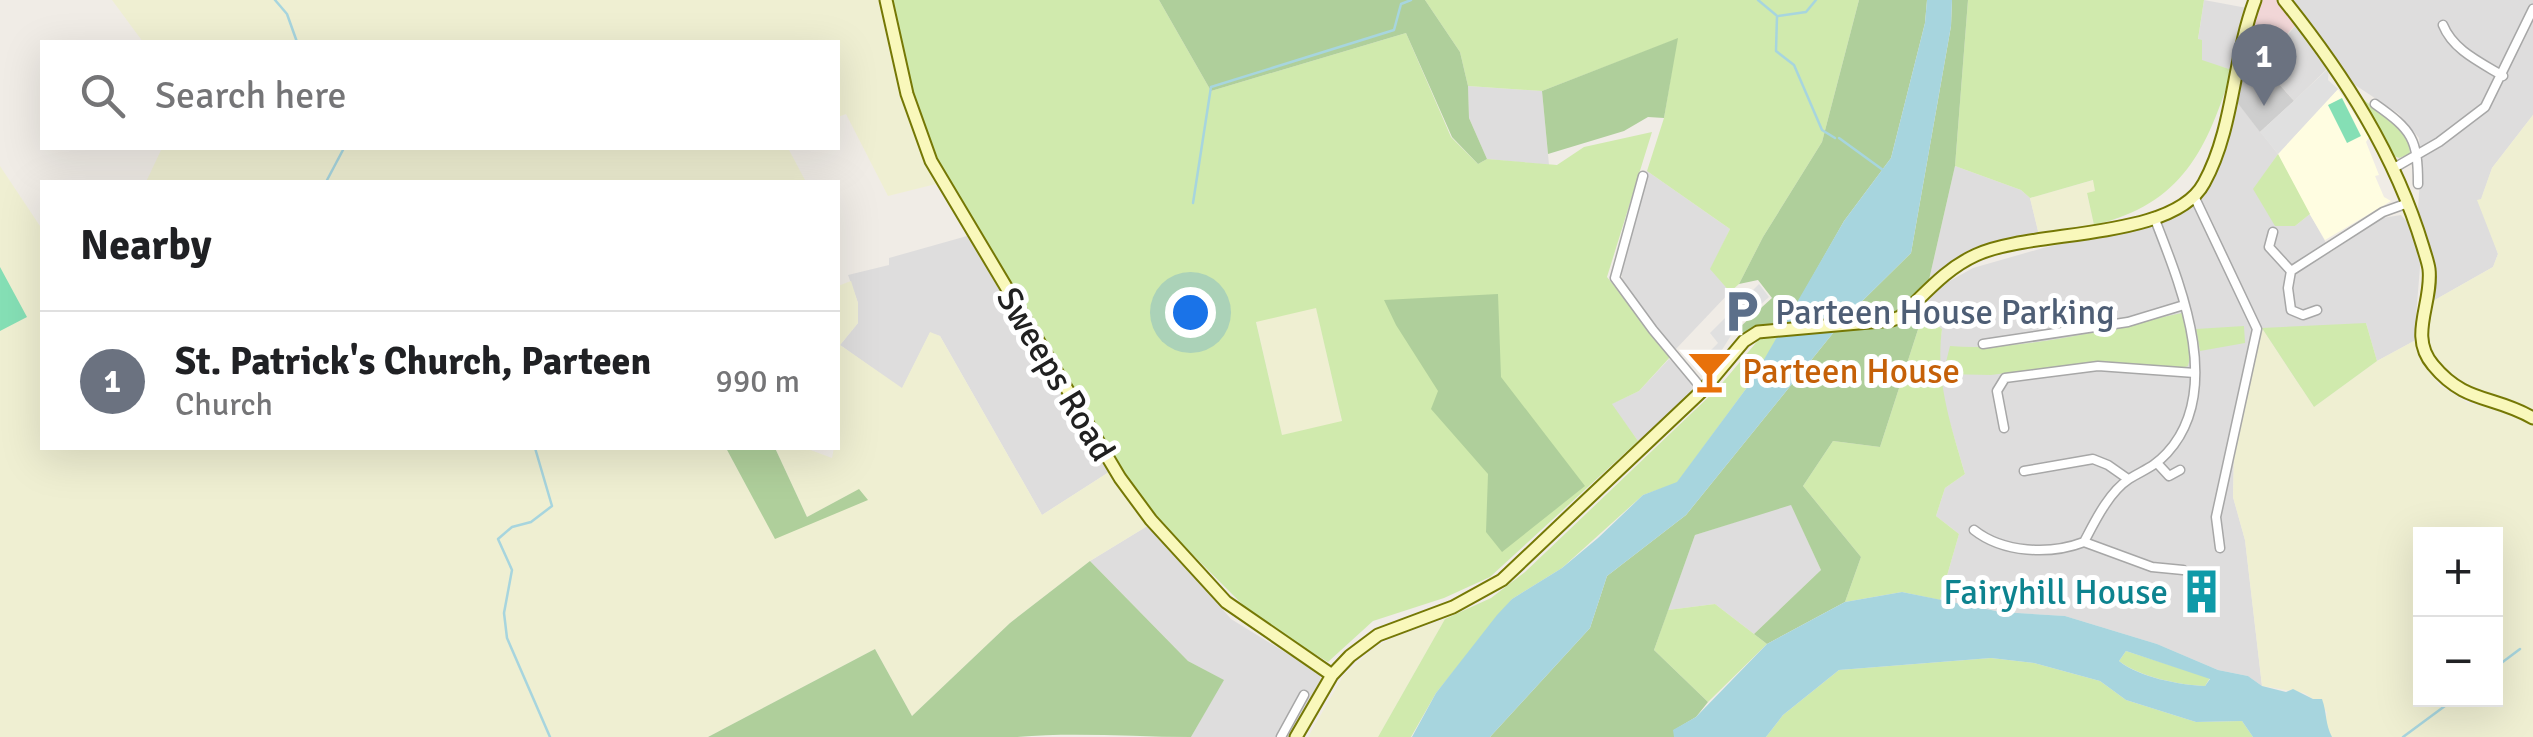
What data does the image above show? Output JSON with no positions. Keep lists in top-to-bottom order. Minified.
{"streets":{"street":["Sweeps Road"]},"places":{"parking":["Parteen House Parking"],"bar":["Parteen House"],"building":["Fairyhill House"]},"page":{"pins":"1","search":"Search here","heading":"Nearby","list":[{"mark":"1","name":"St. Patrick's Church, Parteen","note":"Church","value":"990 m"}],"map_buttons":["+","−"]}}
